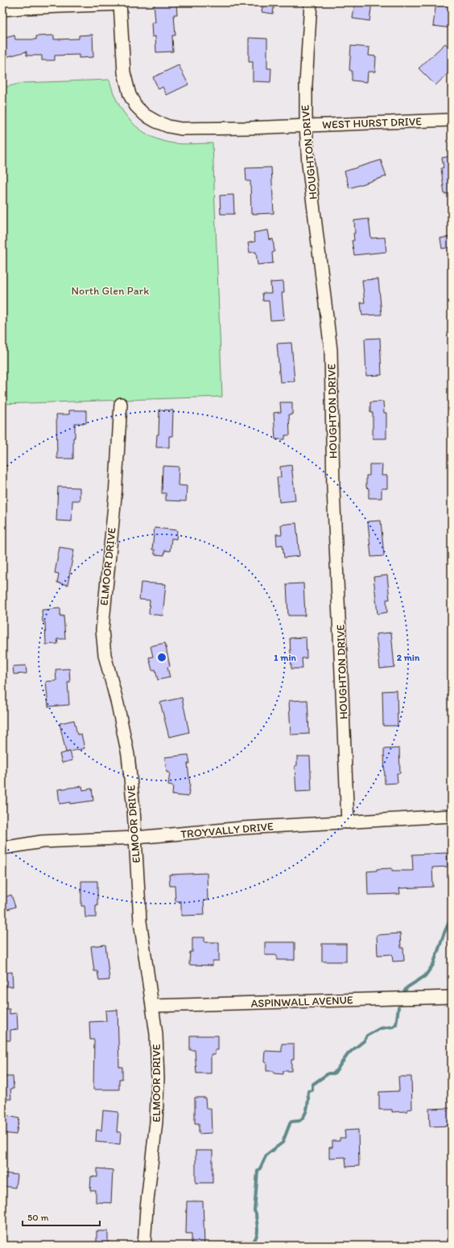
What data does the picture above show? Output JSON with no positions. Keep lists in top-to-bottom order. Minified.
{"streets":{"street":["WEST HURST DRIVE","HOUGHTON DRIVE","ELMOOR DRIVE","TROYVALLY DRIVE","ASPINWALL AVENUE"]},"crossings":[["WEST HURST DRIVE","HOUGHTON DRIVE"],["HOUGHTON DRIVE","TROYVALLY DRIVE"],["ELMOOR DRIVE","TROYVALLY DRIVE"],["ELMOOR DRIVE","ASPINWALL AVENUE"]],"parks":["North Glen Park"],"scale_bar":"50 m","rings":["1 min","2 min"]}
